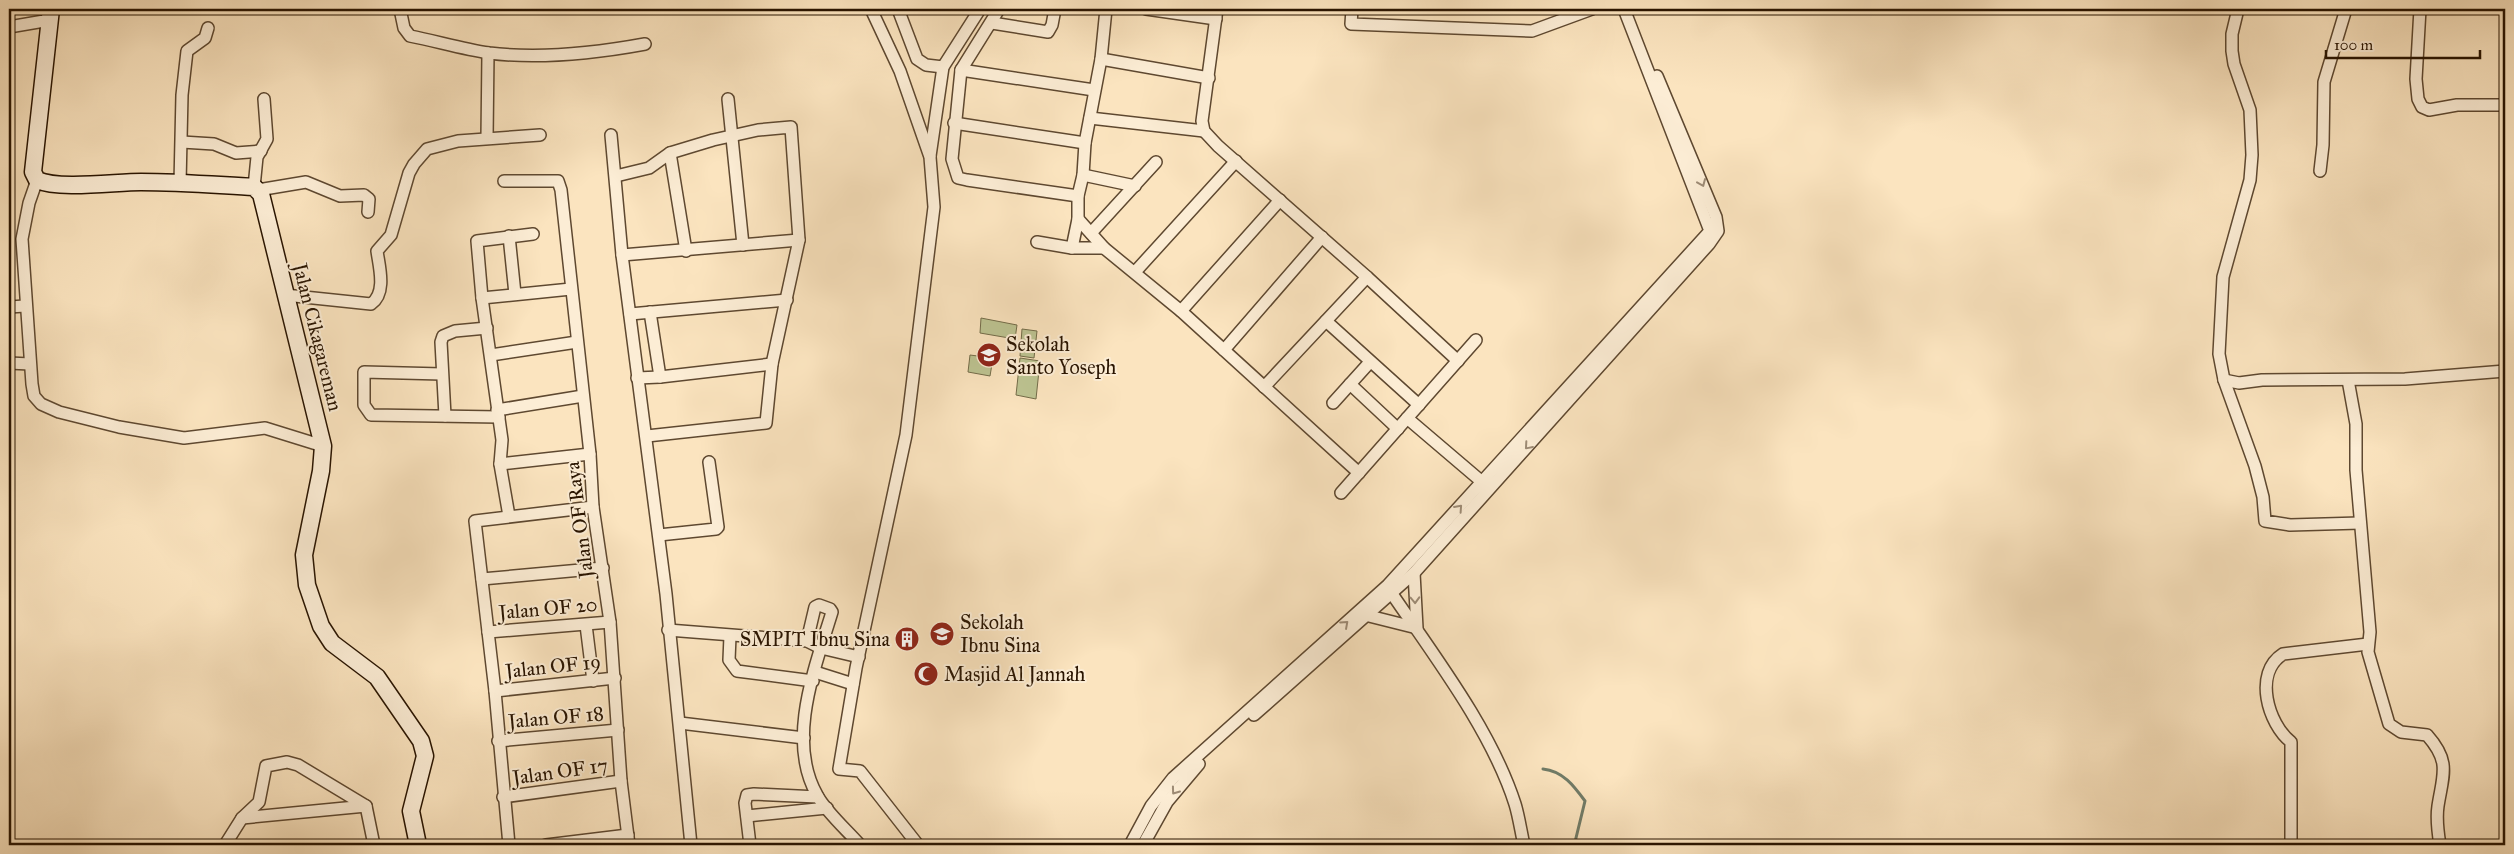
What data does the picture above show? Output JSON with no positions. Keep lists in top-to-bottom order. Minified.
{"streets":{"street":["Jalan Cikagareman","Jalan OF Raya","Jalan OF 20","Jalan OF 19","Jalan OF 18","Jalan OF 17"]},"crossings":[["Jalan OF Raya","Jalan OF 20"],["Jalan OF Raya","Jalan OF 19"],["Jalan OF Raya","Jalan OF 18"],["Jalan OF Raya","Jalan OF 17"]],"places":{"school or university":["Sekolah Santo Yoseph","Sekolah Ibnu Sina"],"building":["SMPIT Ibnu Sina"],"mosque":["Masjid Al Jannah"]},"scale_bar":"100 m"}
